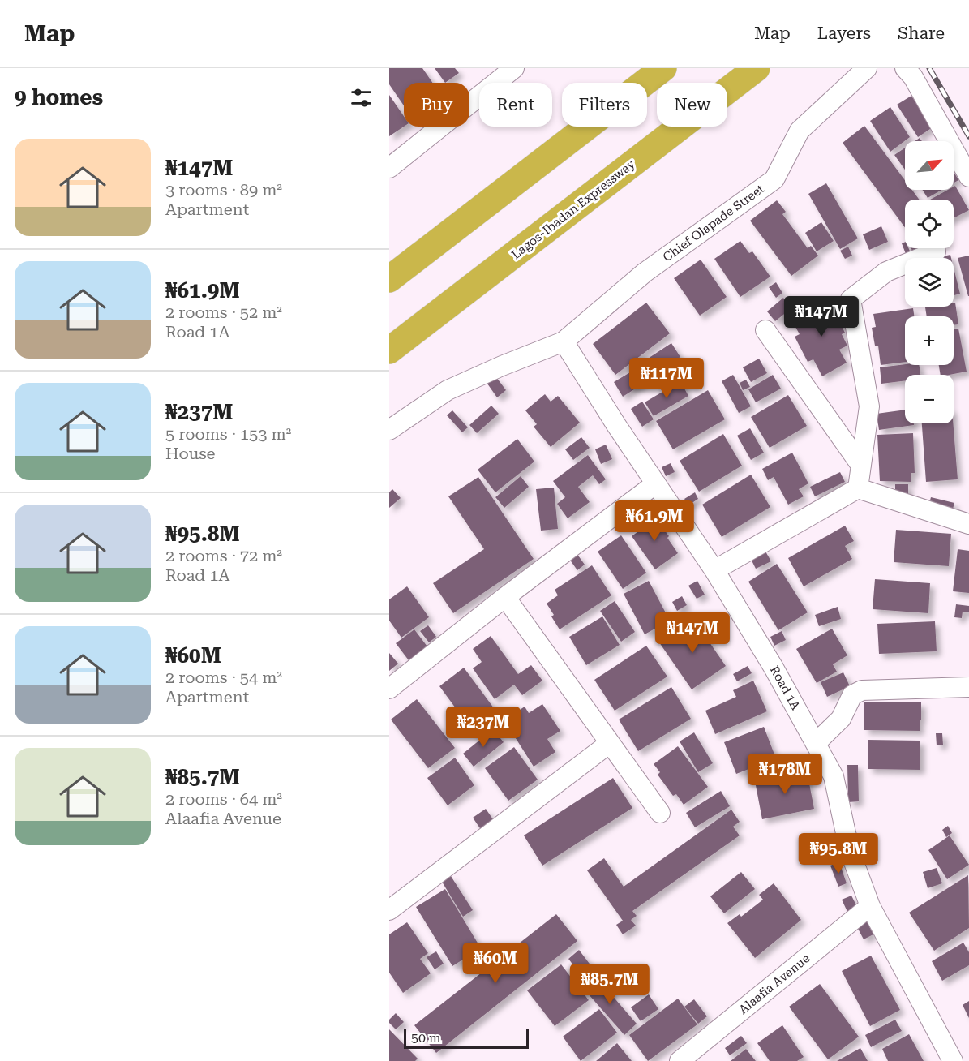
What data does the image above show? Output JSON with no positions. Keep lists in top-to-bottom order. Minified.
{"streets":{"highway":["Lagos-Ibadan Expressway"],"street":["Chief Olapade Street","Road 1A","Alaafia Avenue"]},"crossings":[["Chief Olapade Street","Road 1A"],["Road 1A","Alaafia Avenue"]],"scale_bar":"50 m","north":"top right","page":{"header":"Map","nav":["Map","Layers","Share"],"heading":"9 homes","chip":["Buy","Rent","Filters","New"],"list":[{"name":"₦147M","note":"3 rooms · 89 m² · Apartment"},{"name":"₦61.9M","note":"2 rooms · 52 m² · Road 1A"},{"name":"₦237M","note":"5 rooms · 153 m² · House"},{"name":"₦95.8M","note":"2 rooms · 72 m² · Road 1A"},{"name":"₦60M","note":"2 rooms · 54 m² · Apartment"},{"name":"₦85.7M","note":"2 rooms · 64 m² · Alaafia Avenue"}],"map_buttons":["+","−"],"price":["₦147M","₦117M","₦61.9M","₦147M","₦237M","₦178M","₦95.8M","₦60M","₦85.7M"],"scale":"50 m"}}
